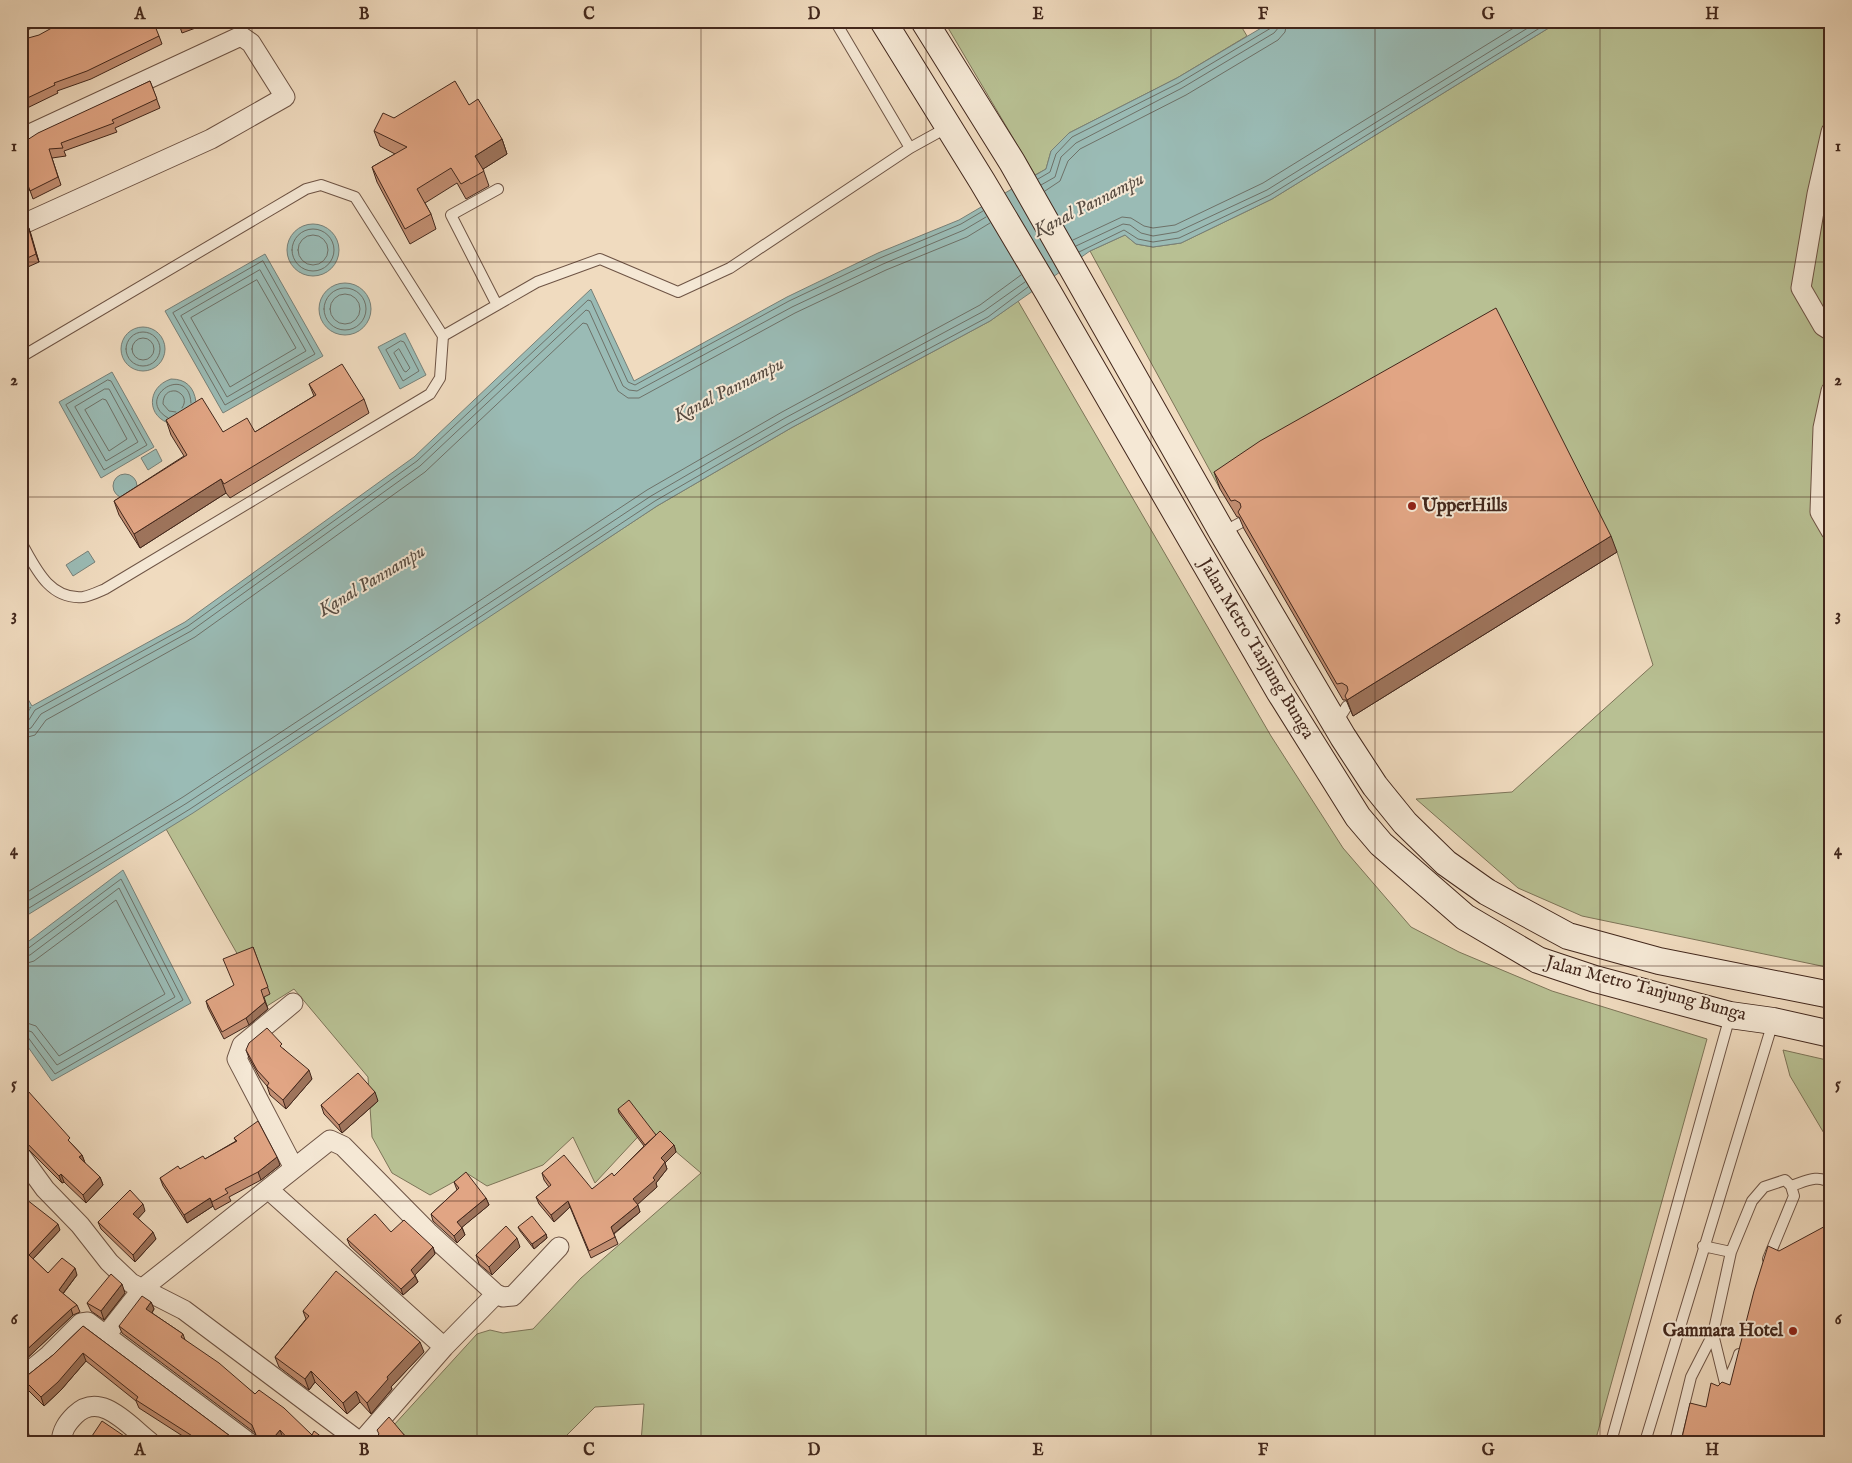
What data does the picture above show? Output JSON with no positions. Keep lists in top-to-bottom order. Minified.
{"streets":{"main road":["Jalan Metro Tanjung Bunga"]},"water":["Kanal Pannampu"],"places":["UpperHills","Gammara Hotel"],"grid":{"columns":["A","B","C","D","E","F","G","H"],"rows":["1","2","3","4","5","6"]}}
